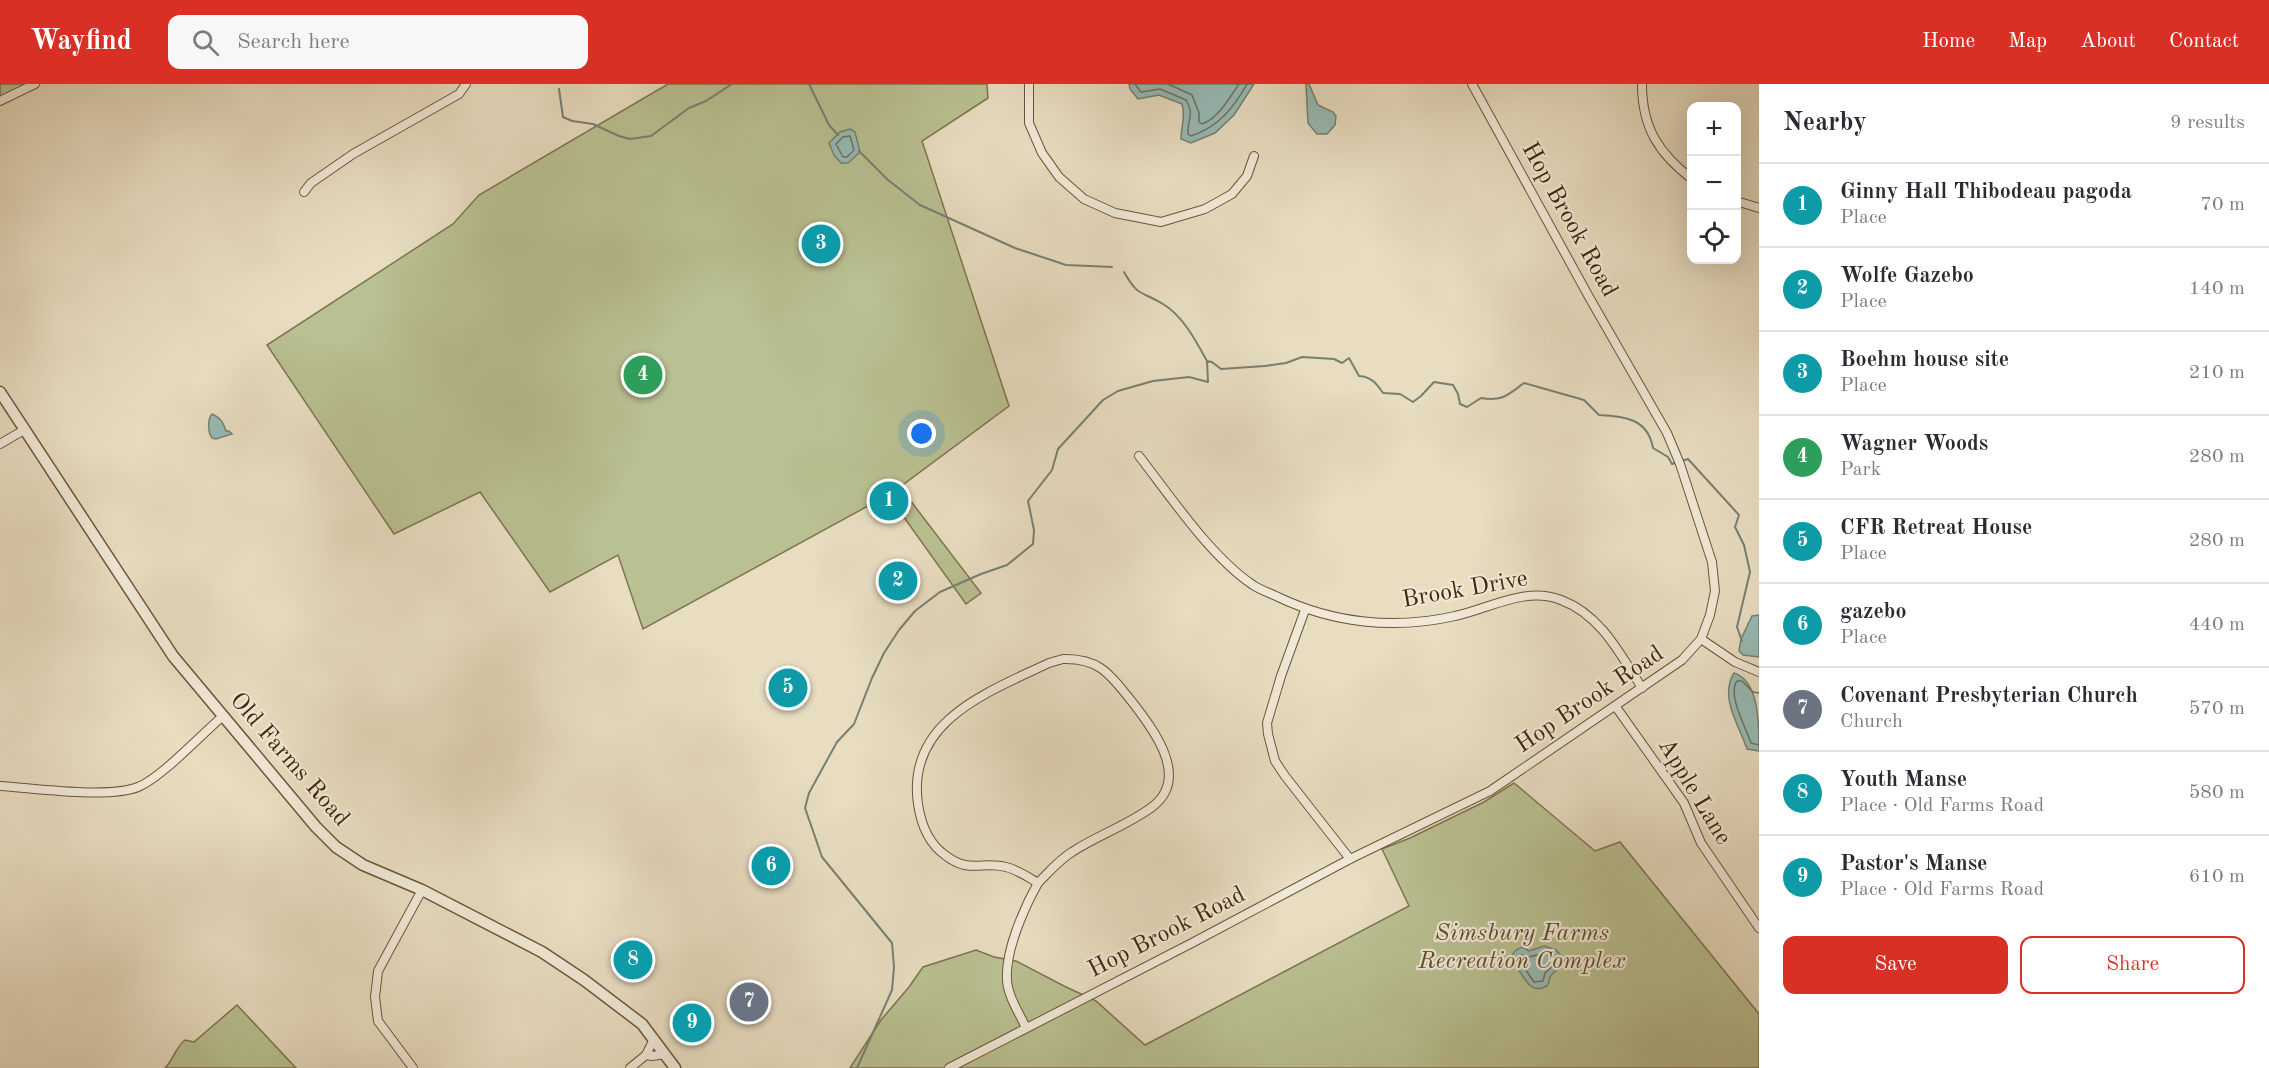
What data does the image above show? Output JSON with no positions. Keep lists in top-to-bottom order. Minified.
{"streets":{"street":["Hop Brook Road","Brook Drive","Old Farms Road","Apple Lane"]},"crossings":[["Hop Brook Road","Brook Drive"],["Hop Brook Road","Apple Lane"]],"parks":["Simsbury Farms Recreation Complex"],"page":{"header":"Wayfind","search":"Search here","nav":["Home","Map","About","Contact"],"heading":["Nearby","9 results"],"map_buttons":["+","−"],"list":[{"mark":"1","name":"Ginny Hall Thibodeau pagoda","note":"Place","value":"70 m"},{"mark":"2","name":"Wolfe Gazebo","note":"Place","value":"140 m"},{"mark":"3","name":"Boehm house site","note":"Place","value":"210 m"},{"mark":"4","name":"Wagner Woods","note":"Park","value":"280 m"},{"mark":"5","name":"CFR Retreat House","note":"Place","value":"280 m"},{"mark":"6","name":"gazebo","note":"Place","value":"440 m"},{"mark":"7","name":"Covenant Presbyterian Church","note":"Church","value":"570 m"},{"mark":"8","name":"Youth Manse","note":"Place · Old Farms Road","value":"580 m"},{"mark":"9","name":"Pastor's Manse","note":"Place · Old Farms Road","value":"610 m"}],"pins":["3","4","1","2","5","6","8","7","9"],"buttons":["Save","Share"]}}
